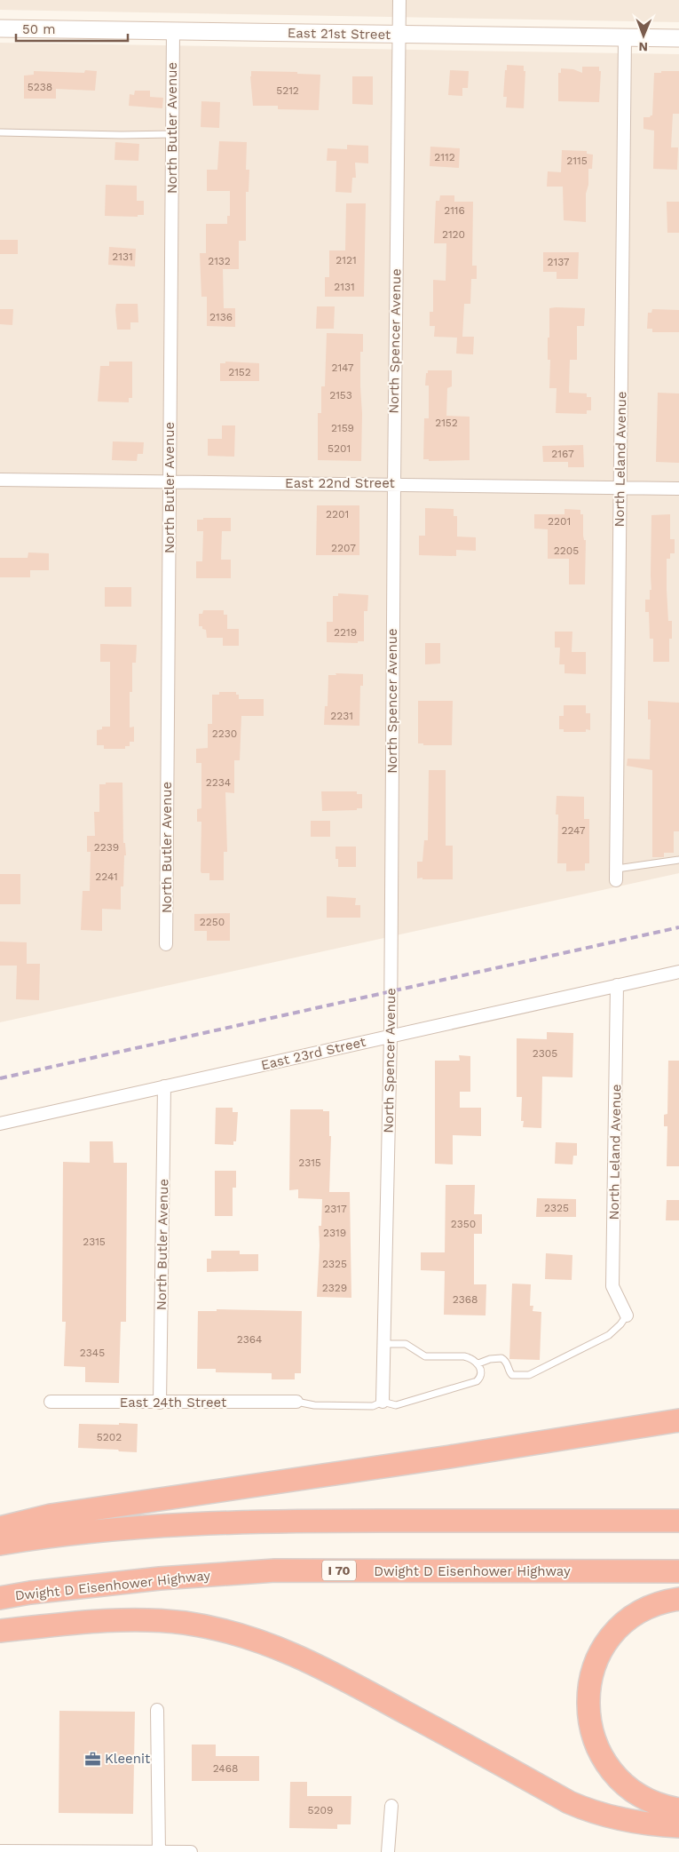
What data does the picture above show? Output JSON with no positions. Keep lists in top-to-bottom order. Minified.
{"streets":{"highway":["I 70","Dwight D Eisenhower Highway"],"main road":["East 21st Street"],"street":["North Butler Avenue","North Spencer Avenue","North Leland Avenue","East 22nd Street","East 23rd Street","East 24th Street"]},"crossings":[["East 21st Street","North Butler Avenue"],["East 21st Street","North Spencer Avenue"],["East 21st Street","North Leland Avenue"],["North Butler Avenue","East 22nd Street"],["North Butler Avenue","East 23rd Street"],["North Butler Avenue","East 24th Street"],["North Spencer Avenue","East 22nd Street"],["North Spencer Avenue","East 23rd Street"],["North Leland Avenue","East 22nd Street"],["North Leland Avenue","East 23rd Street"]],"places":{"office":["Kleenit"]},"house_numbers":["5238","5212","2112","2115","2116","2120","2131","2121","2132","2137","2131","2136","2147","2152","2153","2152","2159","5201","2167","2201","2201","2207","2205","2219","2231","2230","2234","2247","2239","2241","2250","2305","2315","2325","2317","2350","2319","2315","2325","2329","2368","2364","2345","5202","2468","5209"],"scale_bar":"50 m","north":"bottom"}
